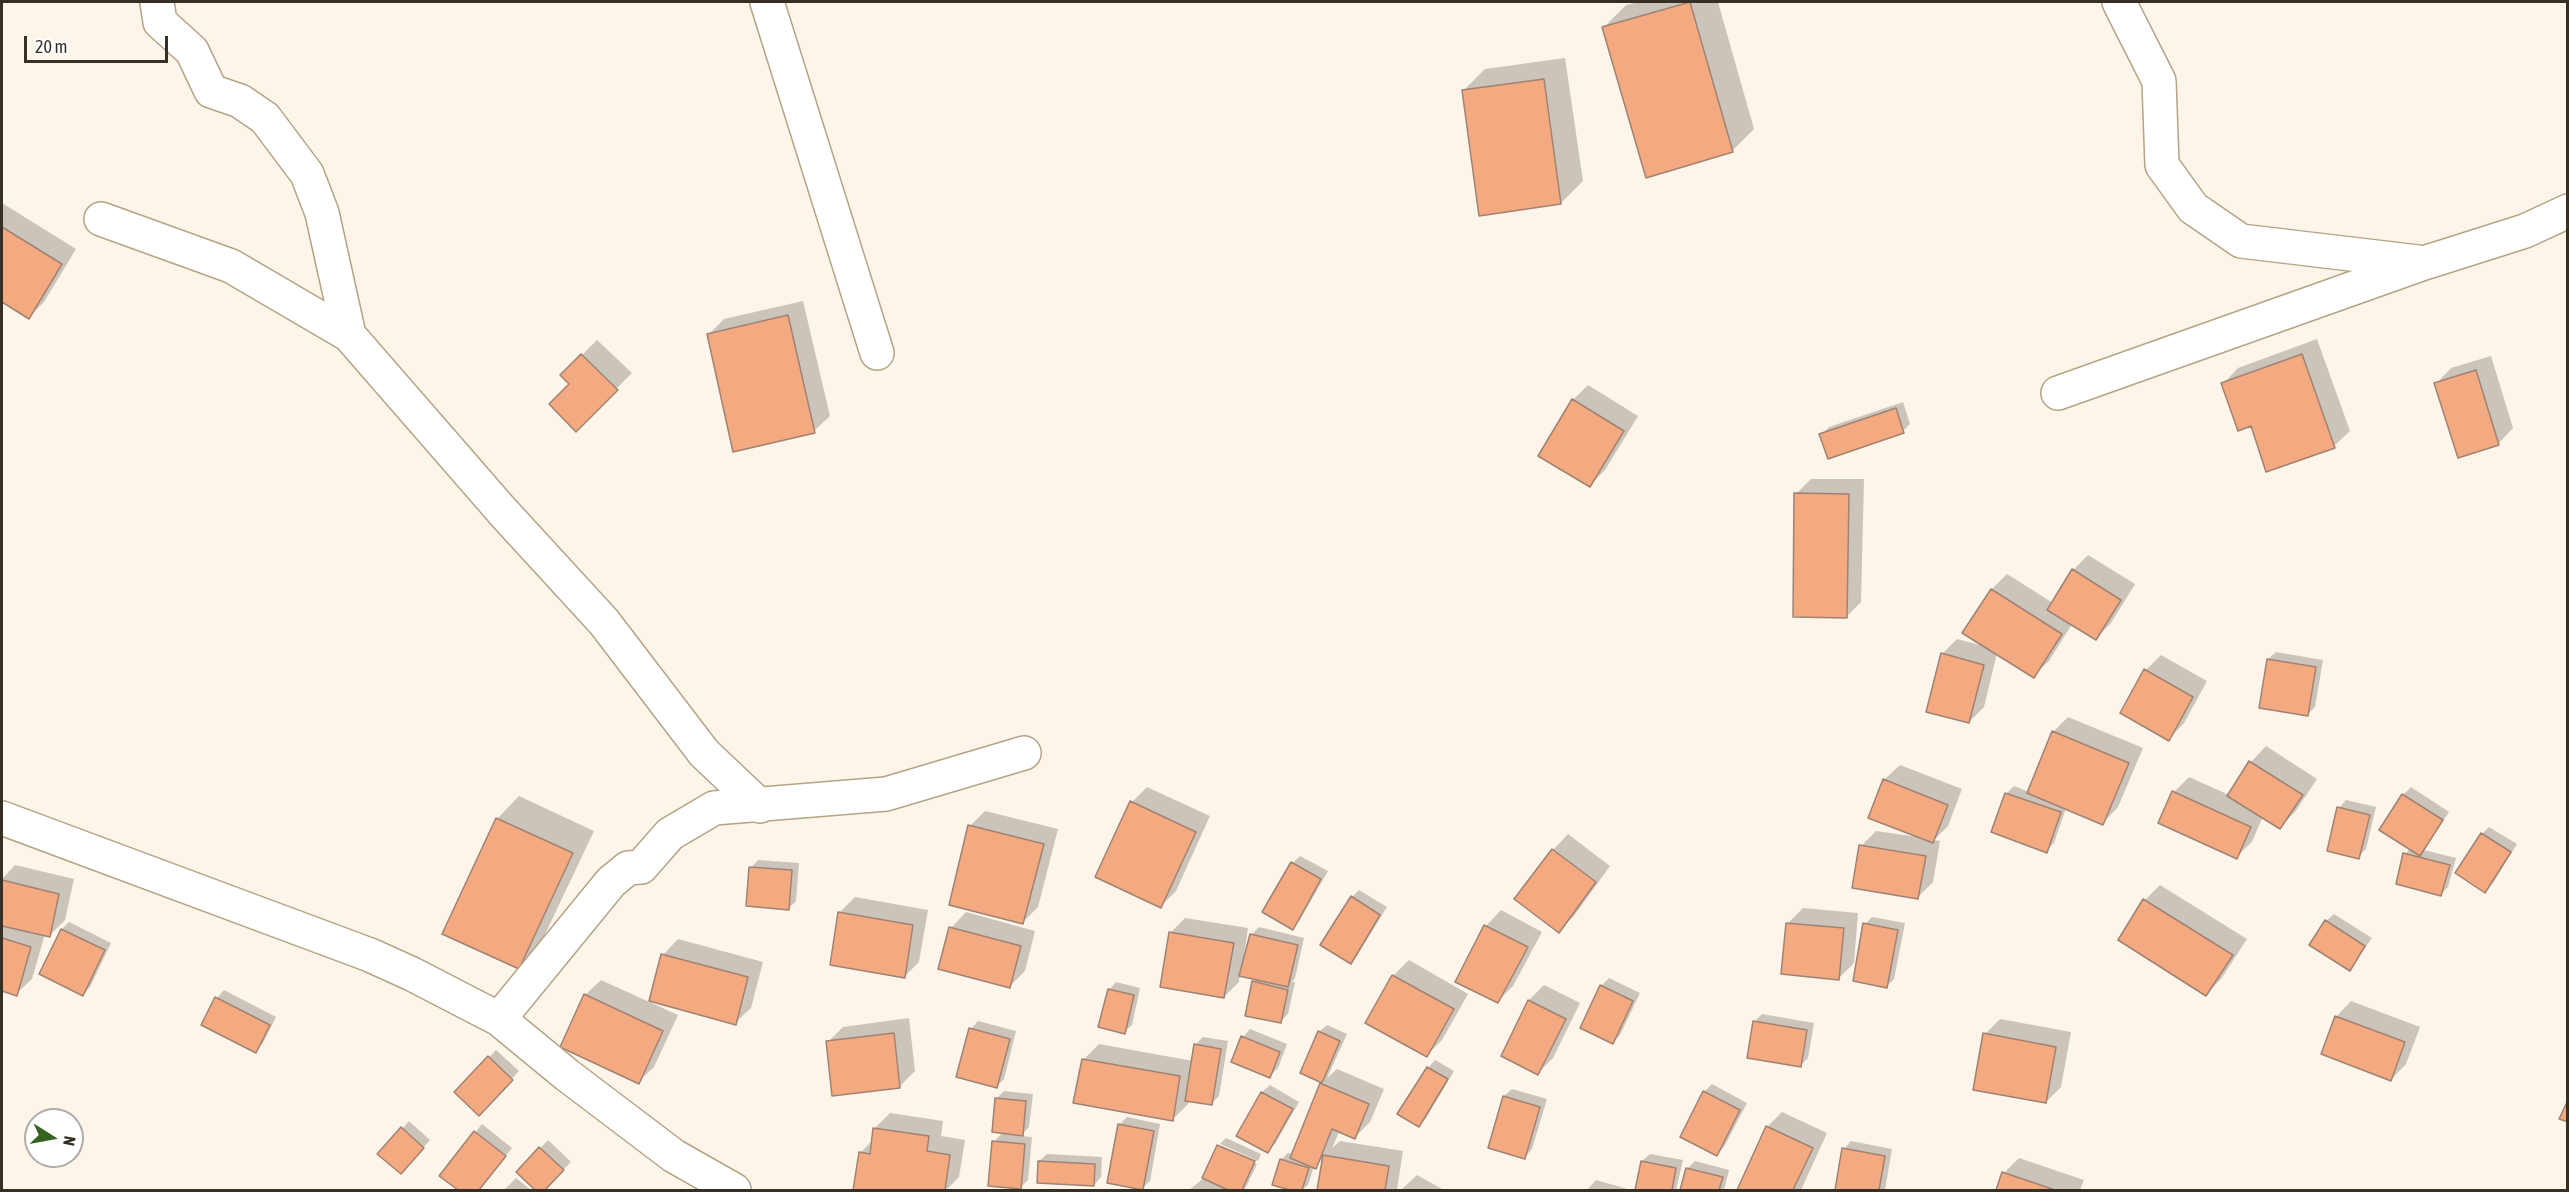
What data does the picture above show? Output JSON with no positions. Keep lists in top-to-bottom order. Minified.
{"scale_bar":"20 m","north":"right"}
